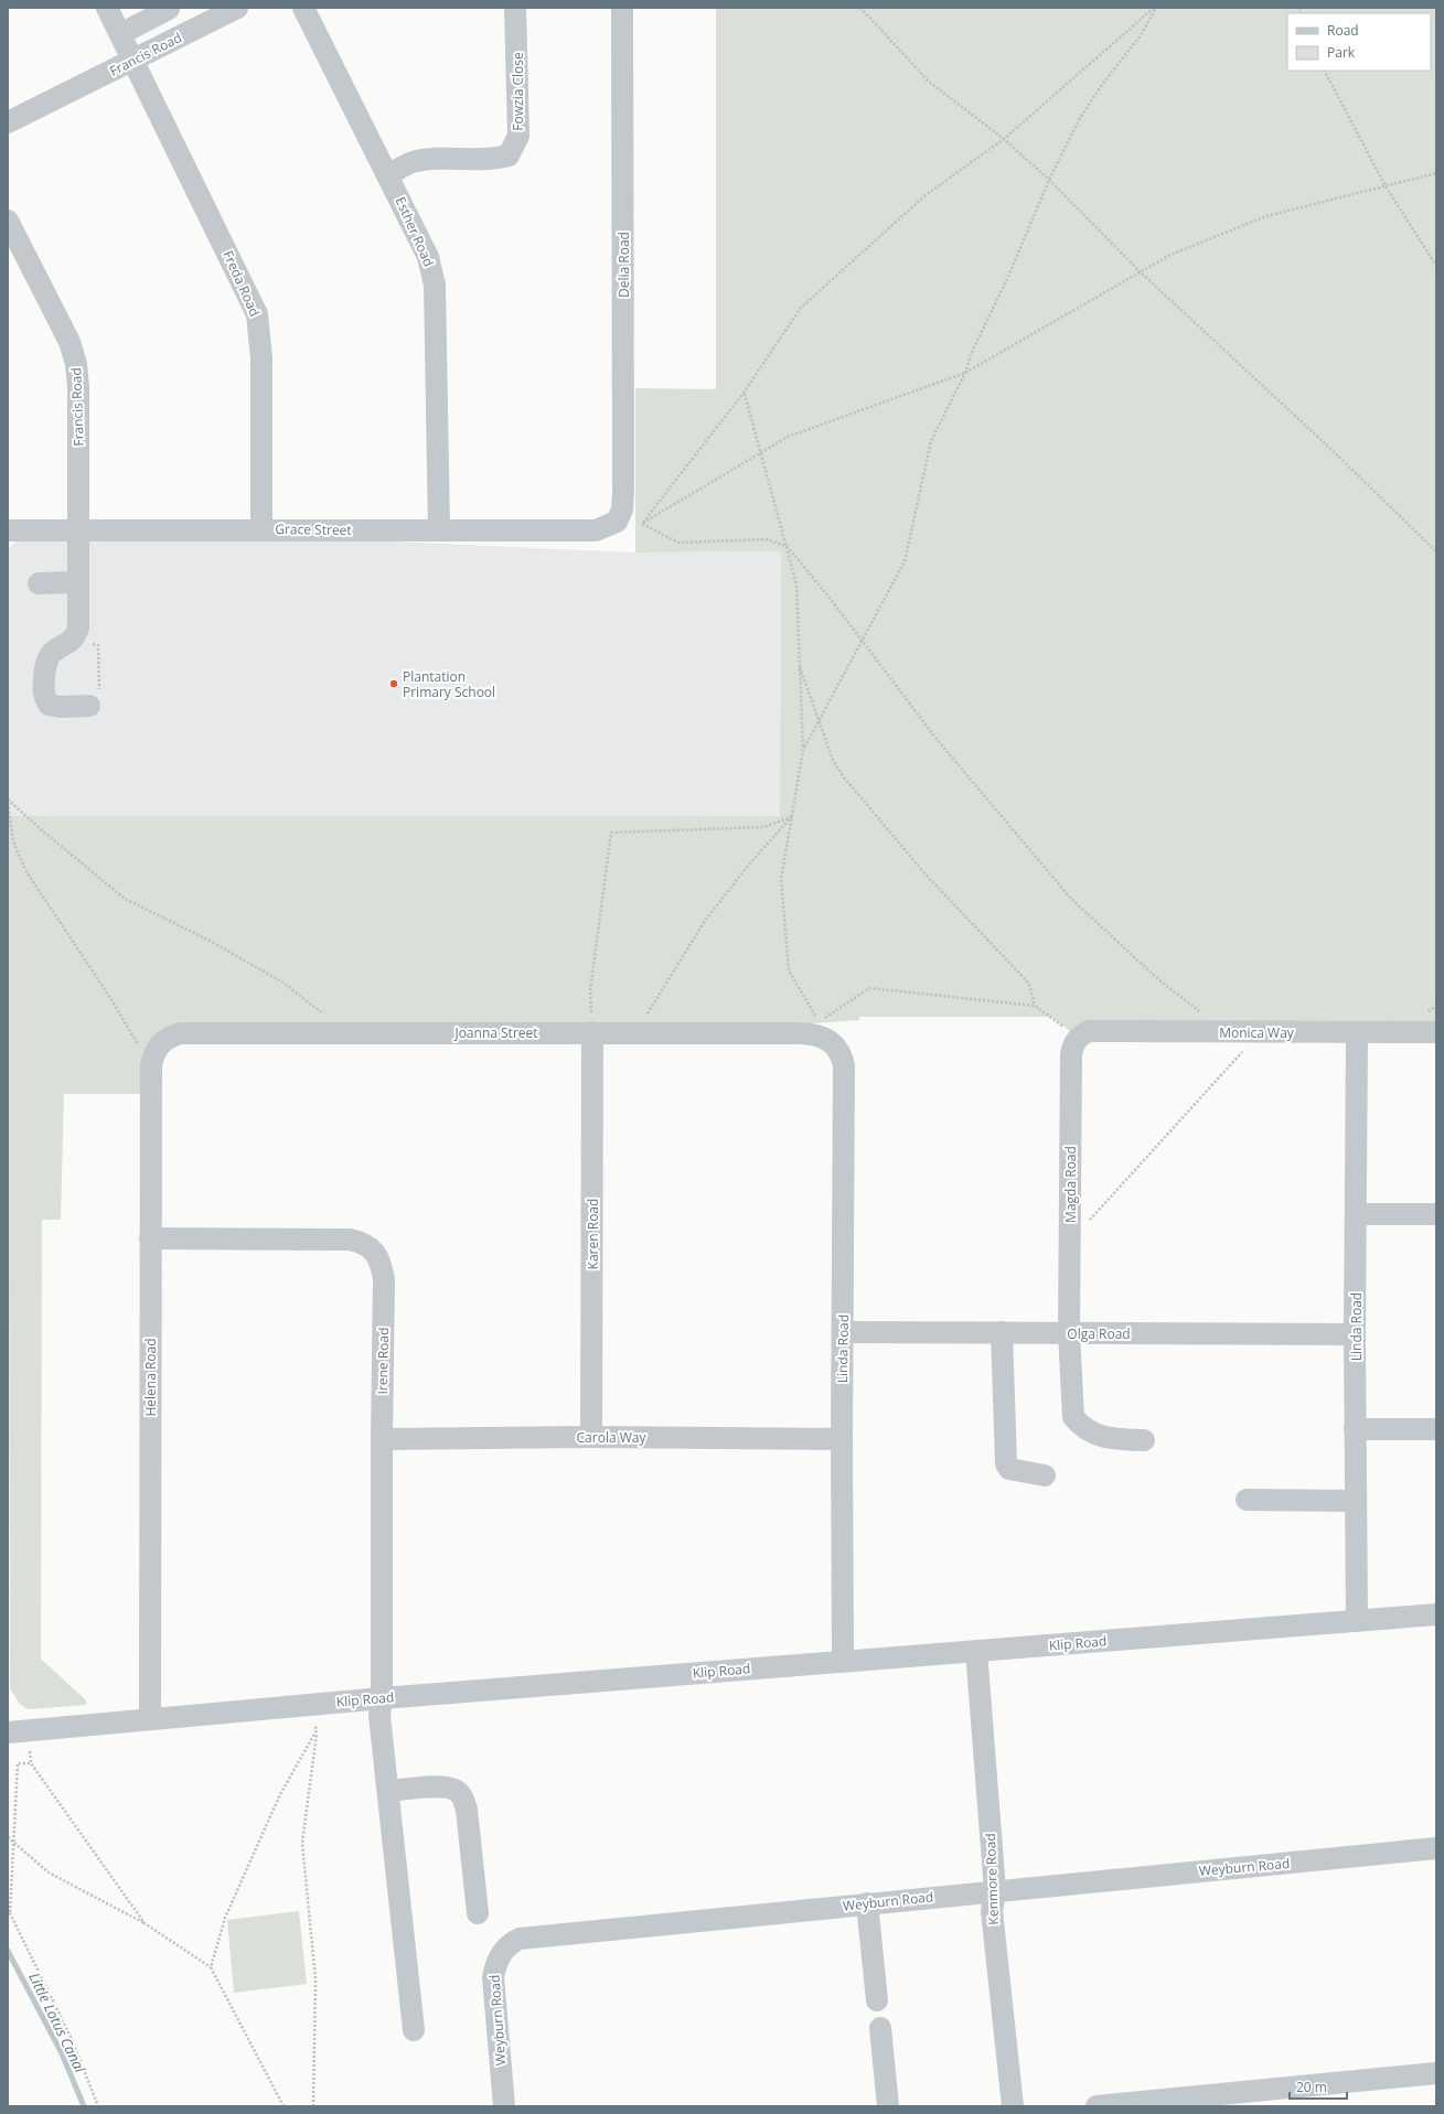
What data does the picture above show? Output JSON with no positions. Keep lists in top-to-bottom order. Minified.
{"streets":{"street":["Francis Road","Fowzia Close","Esther Road","Delia Road","Freda Road","Grace Street","Joanna Street","Monica Way","Magda Road","Karen Road","Linda Road","Olga Road","Irene Road","Helena Road","Carola Way","Klip Road","Weyburn Road","Kenmore Road"]},"crossings":[["Francis Road","Freda Road"],["Francis Road","Grace Street"],["Fowzia Close","Esther Road"],["Esther Road","Grace Street"],["Delia Road","Grace Street"],["Freda Road","Grace Street"],["Joanna Street","Karen Road"],["Joanna Street","Linda Road"],["Joanna Street","Helena Road"],["Monica Way","Magda Road"],["Monica Way","Linda Road"],["Magda Road","Olga Road"],["Karen Road","Carola Way"],["Linda Road","Olga Road"],["Linda Road","Carola Way"],["Linda Road","Klip Road"],["Irene Road","Helena Road"],["Irene Road","Carola Way"],["Irene Road","Klip Road"],["Helena Road","Klip Road"],["Klip Road","Kenmore Road"],["Weyburn Road","Kenmore Road"]],"water":["Little Lotus Canal"],"places":["Plantation Primary School"],"legend":["Road","Park"],"scale_bar":"20 m"}
